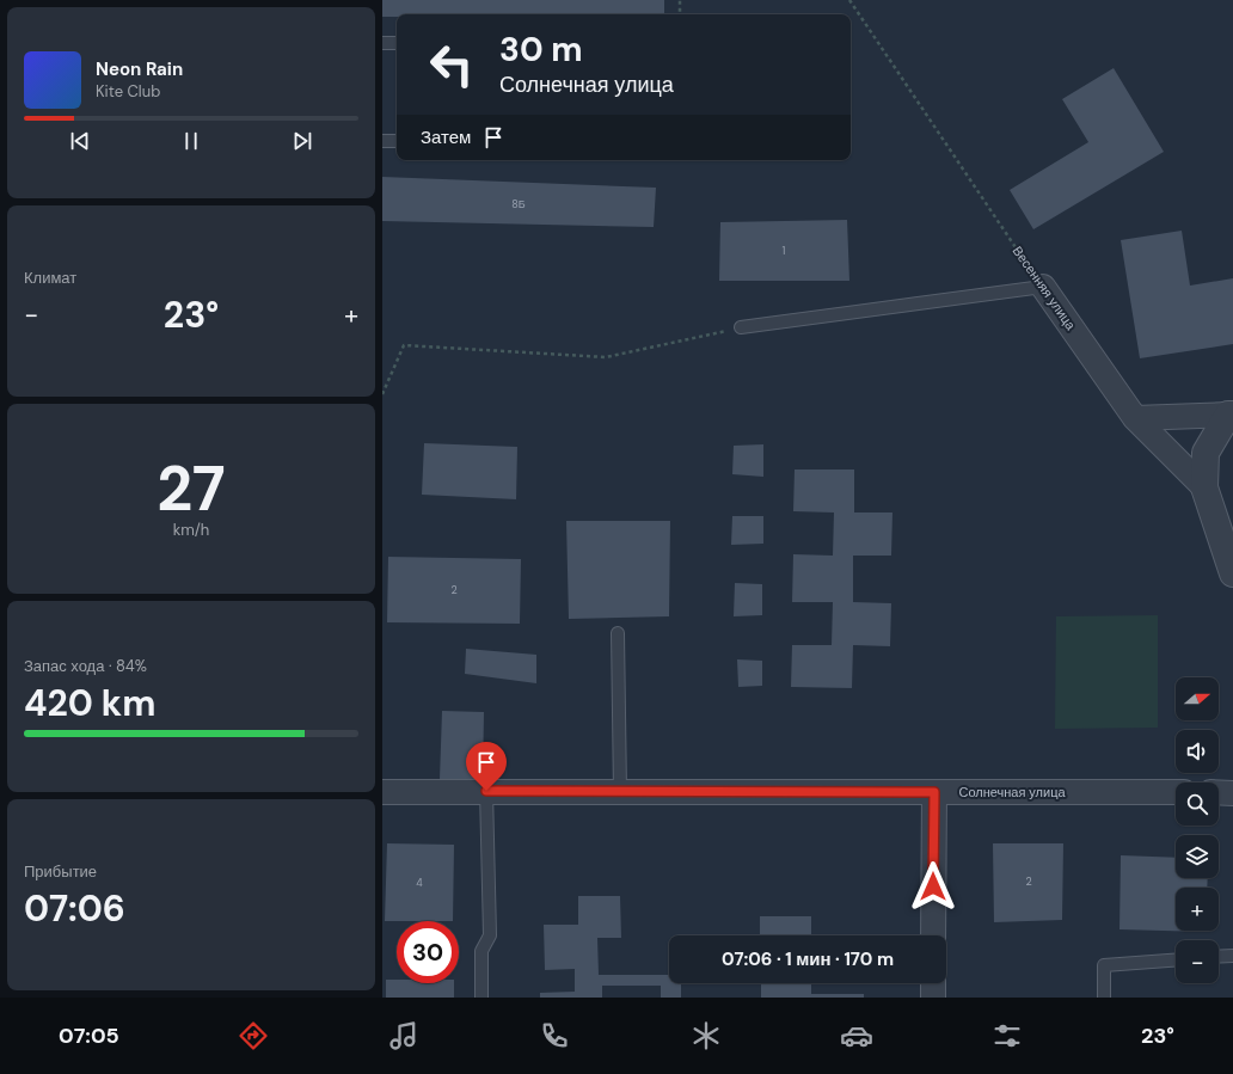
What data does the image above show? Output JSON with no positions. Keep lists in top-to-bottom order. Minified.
{"streets":{"street":["Весенняя улица","Солнечная улица"]},"house_numbers":["8Б","1","2","2","4"],"north":"right","page":{"turn":["30 m","Солнечная улица"],"song":["Neon Rain","Kite Club"],"then":"Затем","tile":["Климат",["27","km/h"],["Запас хода · 84%","420 km"],["Прибытие","07:06"]],"heat":["−","23°","+"],"map_buttons":["+","−"],"limit":"30","trip":"07:06 · 1 мин · 170 m","tabs":["07:05","23°"]}}
